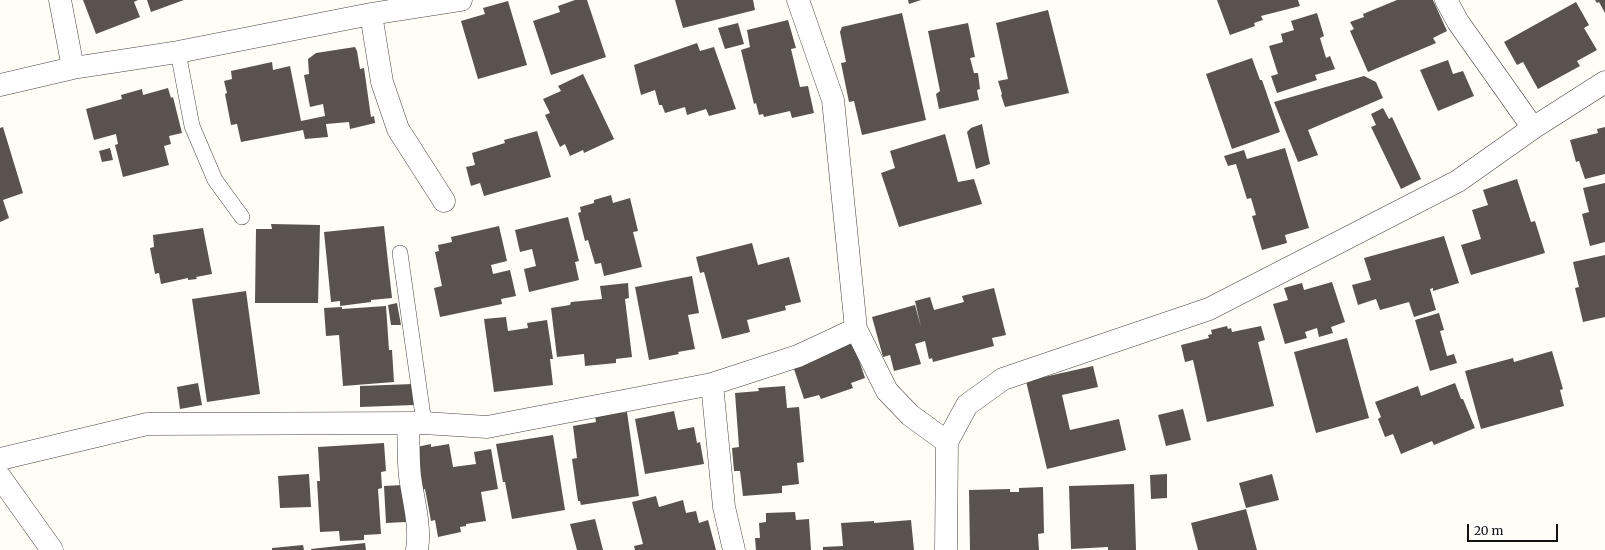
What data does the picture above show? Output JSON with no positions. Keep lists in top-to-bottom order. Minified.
{"scale_bar":"20 m"}
